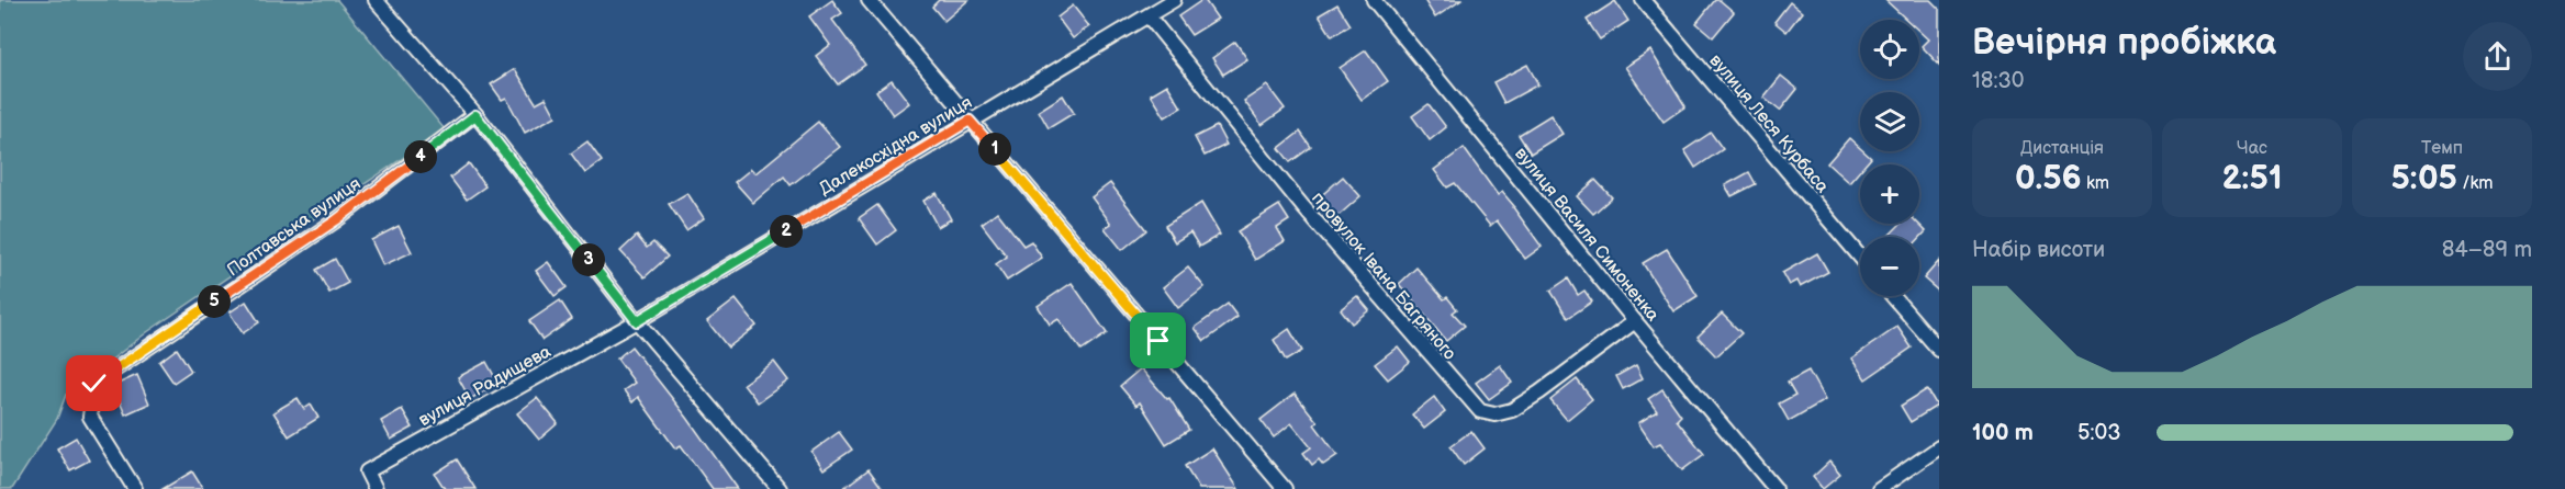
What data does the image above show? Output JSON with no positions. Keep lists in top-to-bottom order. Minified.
{"streets":{"street":["вулиця Леся Курбаса","Далекосхідна вулиця","Полтавська вулиця","вулиця Василя Симоненка","провулок Івана Багряного","вулиця Радищева"]},"crossings":[["Далекосхідна вулиця","провулок Івана Багряного"],["Далекосхідна вулиця","вулиця Радищева"],["вулиця Василя Симоненка","провулок Івана Багряного"]],"page":{"heading":["Вечірня пробіжка","18:30"],"map_buttons":["+","−"],"stats":[["Дистанція","0.56 km"],["Час","2:51"],["Темп","5:05 /km"]],"pins":["1","4","2","3","5"],"chart":["Набір висоти","84–89 m"],"list":[{"name":"100 m","note":"5:03"}]}}
